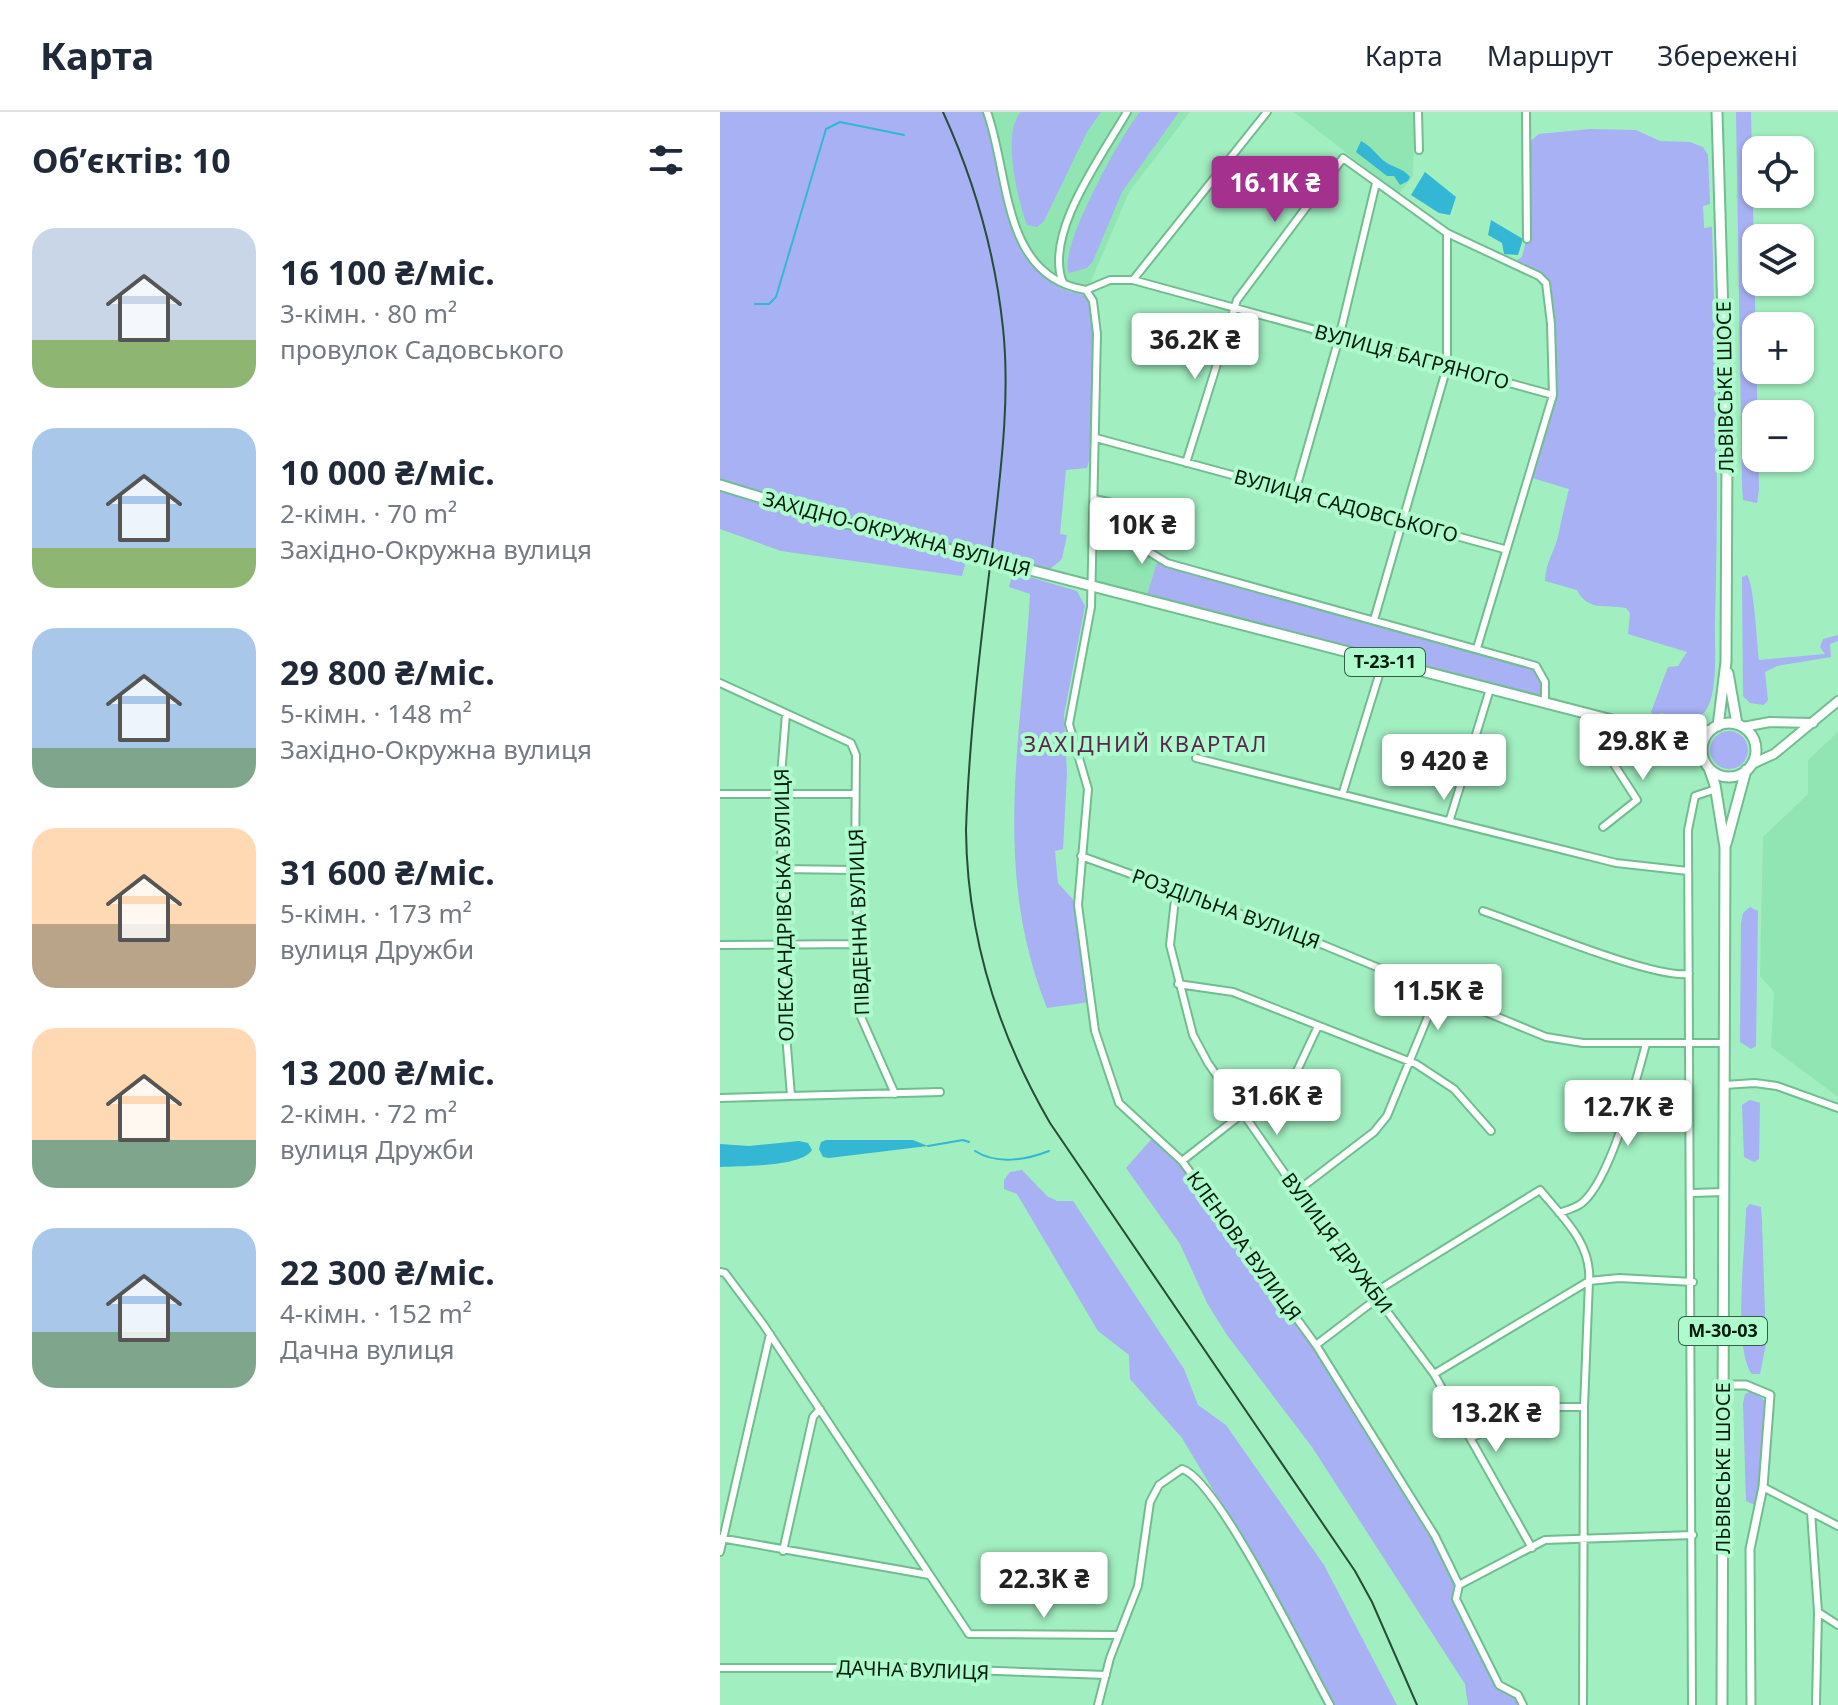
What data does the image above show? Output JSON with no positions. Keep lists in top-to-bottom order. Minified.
{"streets":{"main road":["ЛЬВІВСЬКЕ ШОСЕ","ЗАХІДНО-ОКРУЖНА ВУЛИЦЯ","Т-23-11","М-30-03"],"street":["ВУЛИЦЯ БАГРЯНОГО","ВУЛИЦЯ САДОВСЬКОГО","ОЛЕКСАНДРІВСЬКА ВУЛИЦЯ","РОЗДІЛЬНА ВУЛИЦЯ","ПІВДЕННА ВУЛИЦЯ","ВУЛИЦЯ ДРУЖБИ","КЛЕНОВА ВУЛИЦЯ","ДАЧНА ВУЛИЦЯ"]},"crossings":[["ВУЛИЦЯ БАГРЯНОГО","КЛЕНОВА ВУЛИЦЯ"],["ЛЬВІВСЬКЕ ШОСЕ","ЗАХІДНО-ОКРУЖНА ВУЛИЦЯ"],["ЛЬВІВСЬКЕ ШОСЕ","Т-23-11"],["ЛЬВІВСЬКЕ ШОСЕ","РОЗДІЛЬНА ВУЛИЦЯ"],["ВУЛИЦЯ САДОВСЬКОГО","КЛЕНОВА ВУЛИЦЯ"],["ЗАХІДНО-ОКРУЖНА ВУЛИЦЯ","Т-23-11"],["ЗАХІДНО-ОКРУЖНА ВУЛИЦЯ","КЛЕНОВА ВУЛИЦЯ"],["ОЛЕКСАНДРІВСЬКА ВУЛИЦЯ","ПІВДЕННА ВУЛИЦЯ"],["РОЗДІЛЬНА ВУЛИЦЯ","ВУЛИЦЯ ДРУЖБИ"],["РОЗДІЛЬНА ВУЛИЦЯ","КЛЕНОВА ВУЛИЦЯ"]],"districts":["ЗАХІДНИЙ КВАРТАЛ"],"page":{"header":"Карта","nav":["Карта","Маршрут","Збережені"],"heading":"Об’єктів: 10","map_buttons":["+","−"],"price":["16.1K ₴","36.2K ₴","10K ₴","29.8K ₴","9 420 ₴","11.5K ₴","31.6K ₴","12.7K ₴","13.2K ₴","22.3K ₴"],"list":[{"name":"16 100 ₴/міс.","note":"3-кімн. · 80 m² · провулок Садовського"},{"name":"10 000 ₴/міс.","note":"2-кімн. · 70 m² · Західно-Окружна вулиця"},{"name":"29 800 ₴/міс.","note":"5-кімн. · 148 m² · Західно-Окружна вулиця"},{"name":"31 600 ₴/міс.","note":"5-кімн. · 173 m² · вулиця Дружби"},{"name":"13 200 ₴/міс.","note":"2-кімн. · 72 m² · вулиця Дружби"},{"name":"22 300 ₴/міс.","note":"4-кімн. · 152 m² · Дачна вулиця"}]}}
